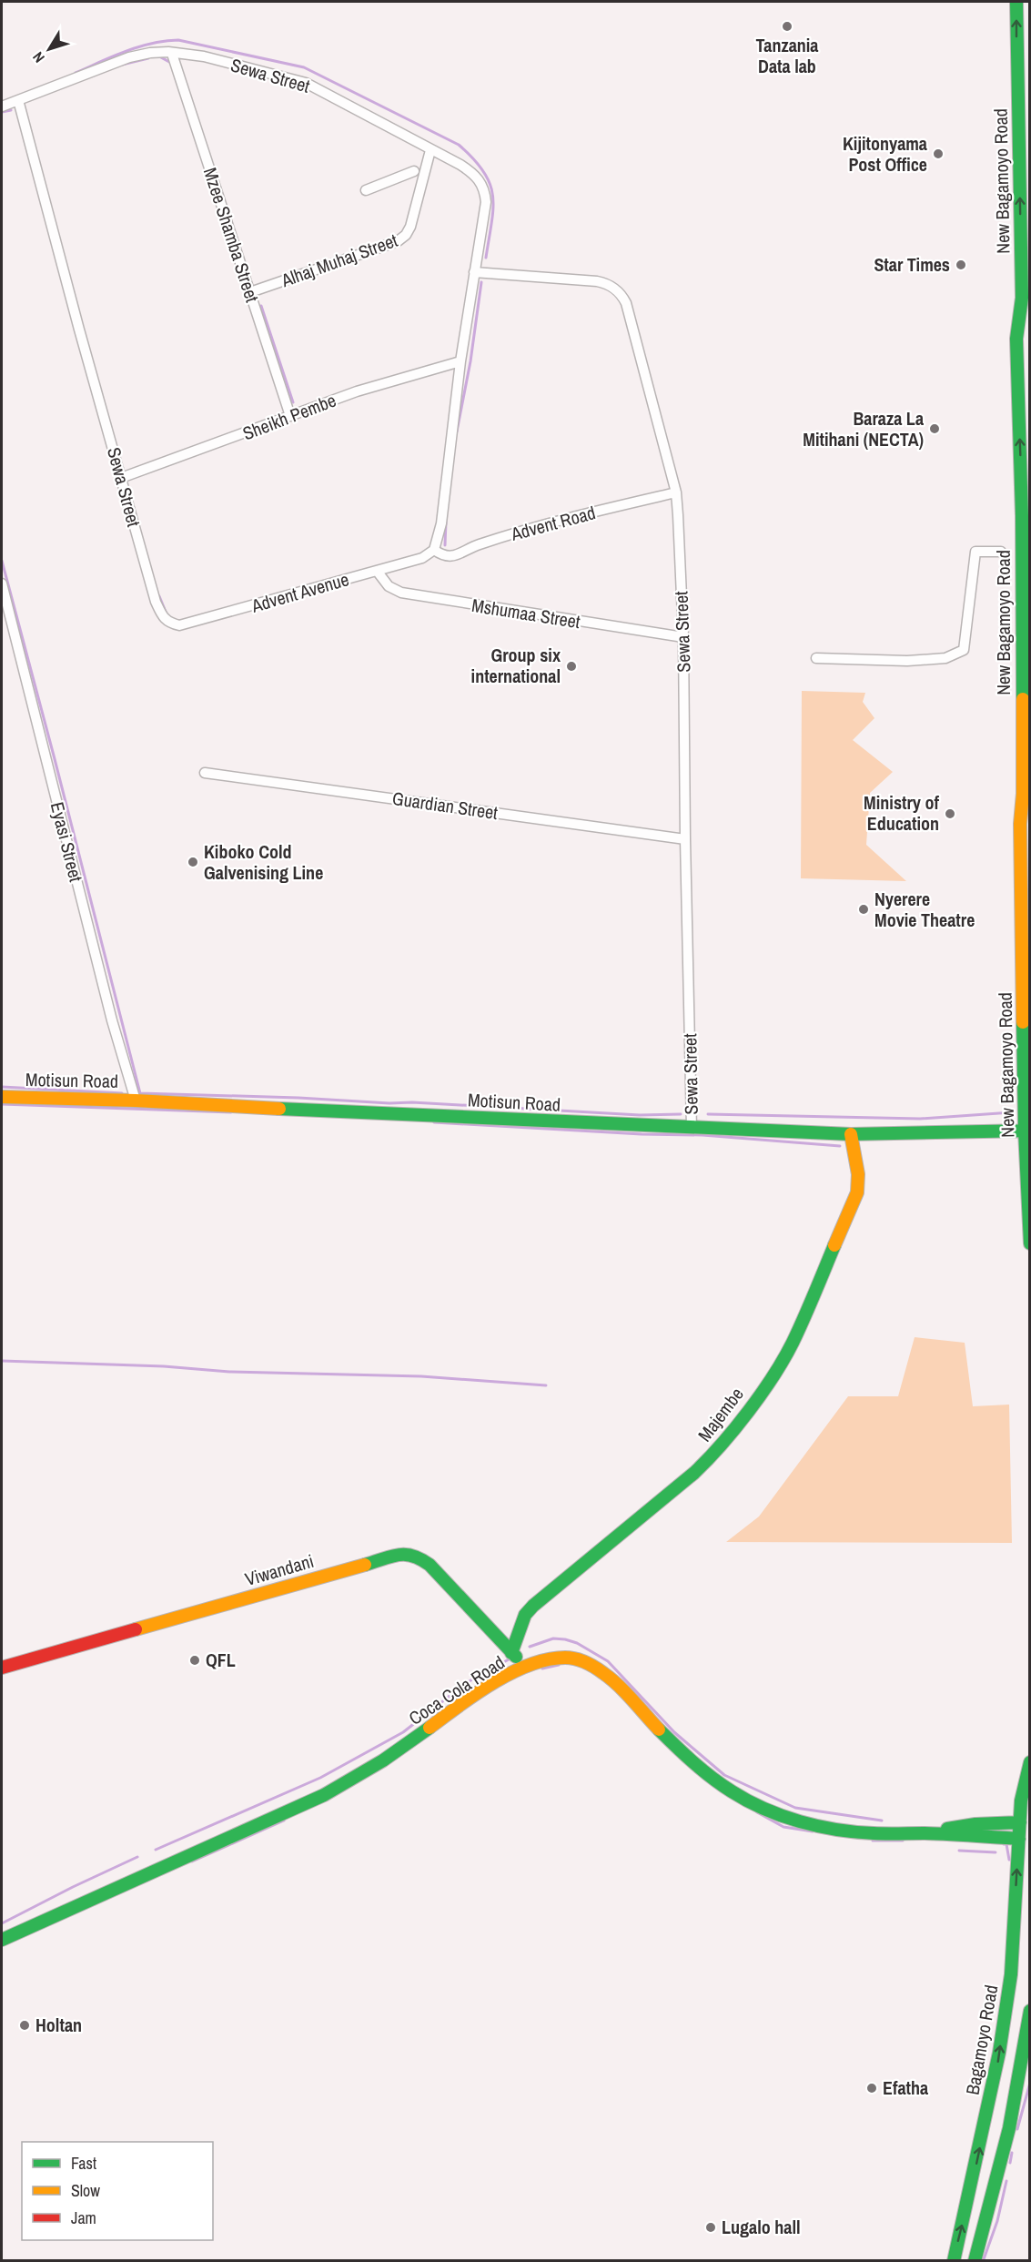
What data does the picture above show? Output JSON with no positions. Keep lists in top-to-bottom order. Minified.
{"streets":{"main road":["New Bagamoyo Road","Motisun Road","Majembe","Viwandani","Coca Cola Road","Bagamoyo Road"],"street":["Sewa Street","Mzee Shamba Street","Alhaj Muhaj Street","Sheikh Pembe","Advent Road","Advent Avenue","Mshumaa Street","Guardian Street","Eyasi Street"]},"crossings":[["Sewa Street","Mzee Shamba Street"],["Sewa Street","Alhaj Muhaj Street"],["Sewa Street","Sheikh Pembe"],["Sewa Street","Advent Road"],["Sewa Street","Advent Avenue"],["Sewa Street","Mshumaa Street"],["Sewa Street","Guardian Street"],["Sewa Street","Motisun Road"],["New Bagamoyo Road","Motisun Road"],["Mzee Shamba Street","Alhaj Muhaj Street"],["Mzee Shamba Street","Sheikh Pembe"],["Advent Road","Advent Avenue"],["Advent Avenue","Mshumaa Street"],["Eyasi Street","Motisun Road"],["Motisun Road","Majembe"],["Majembe","Viwandani"],["Viwandani","Coca Cola Road"],["Coca Cola Road","Bagamoyo Road"]],"one_way":["New Bagamoyo Road"],"places":["Tanzania Data lab","Kijitonyama Post Office","Star Times","Baraza La Mitihani (NECTA)","Group six international","Ministry of Education","Kiboko Cold Galvenising Line","Nyerere Movie Theatre","QFL","Holtan","Efatha","Lugalo hall"],"legend":["Fast","Slow","Jam"],"north":"bottom left"}
